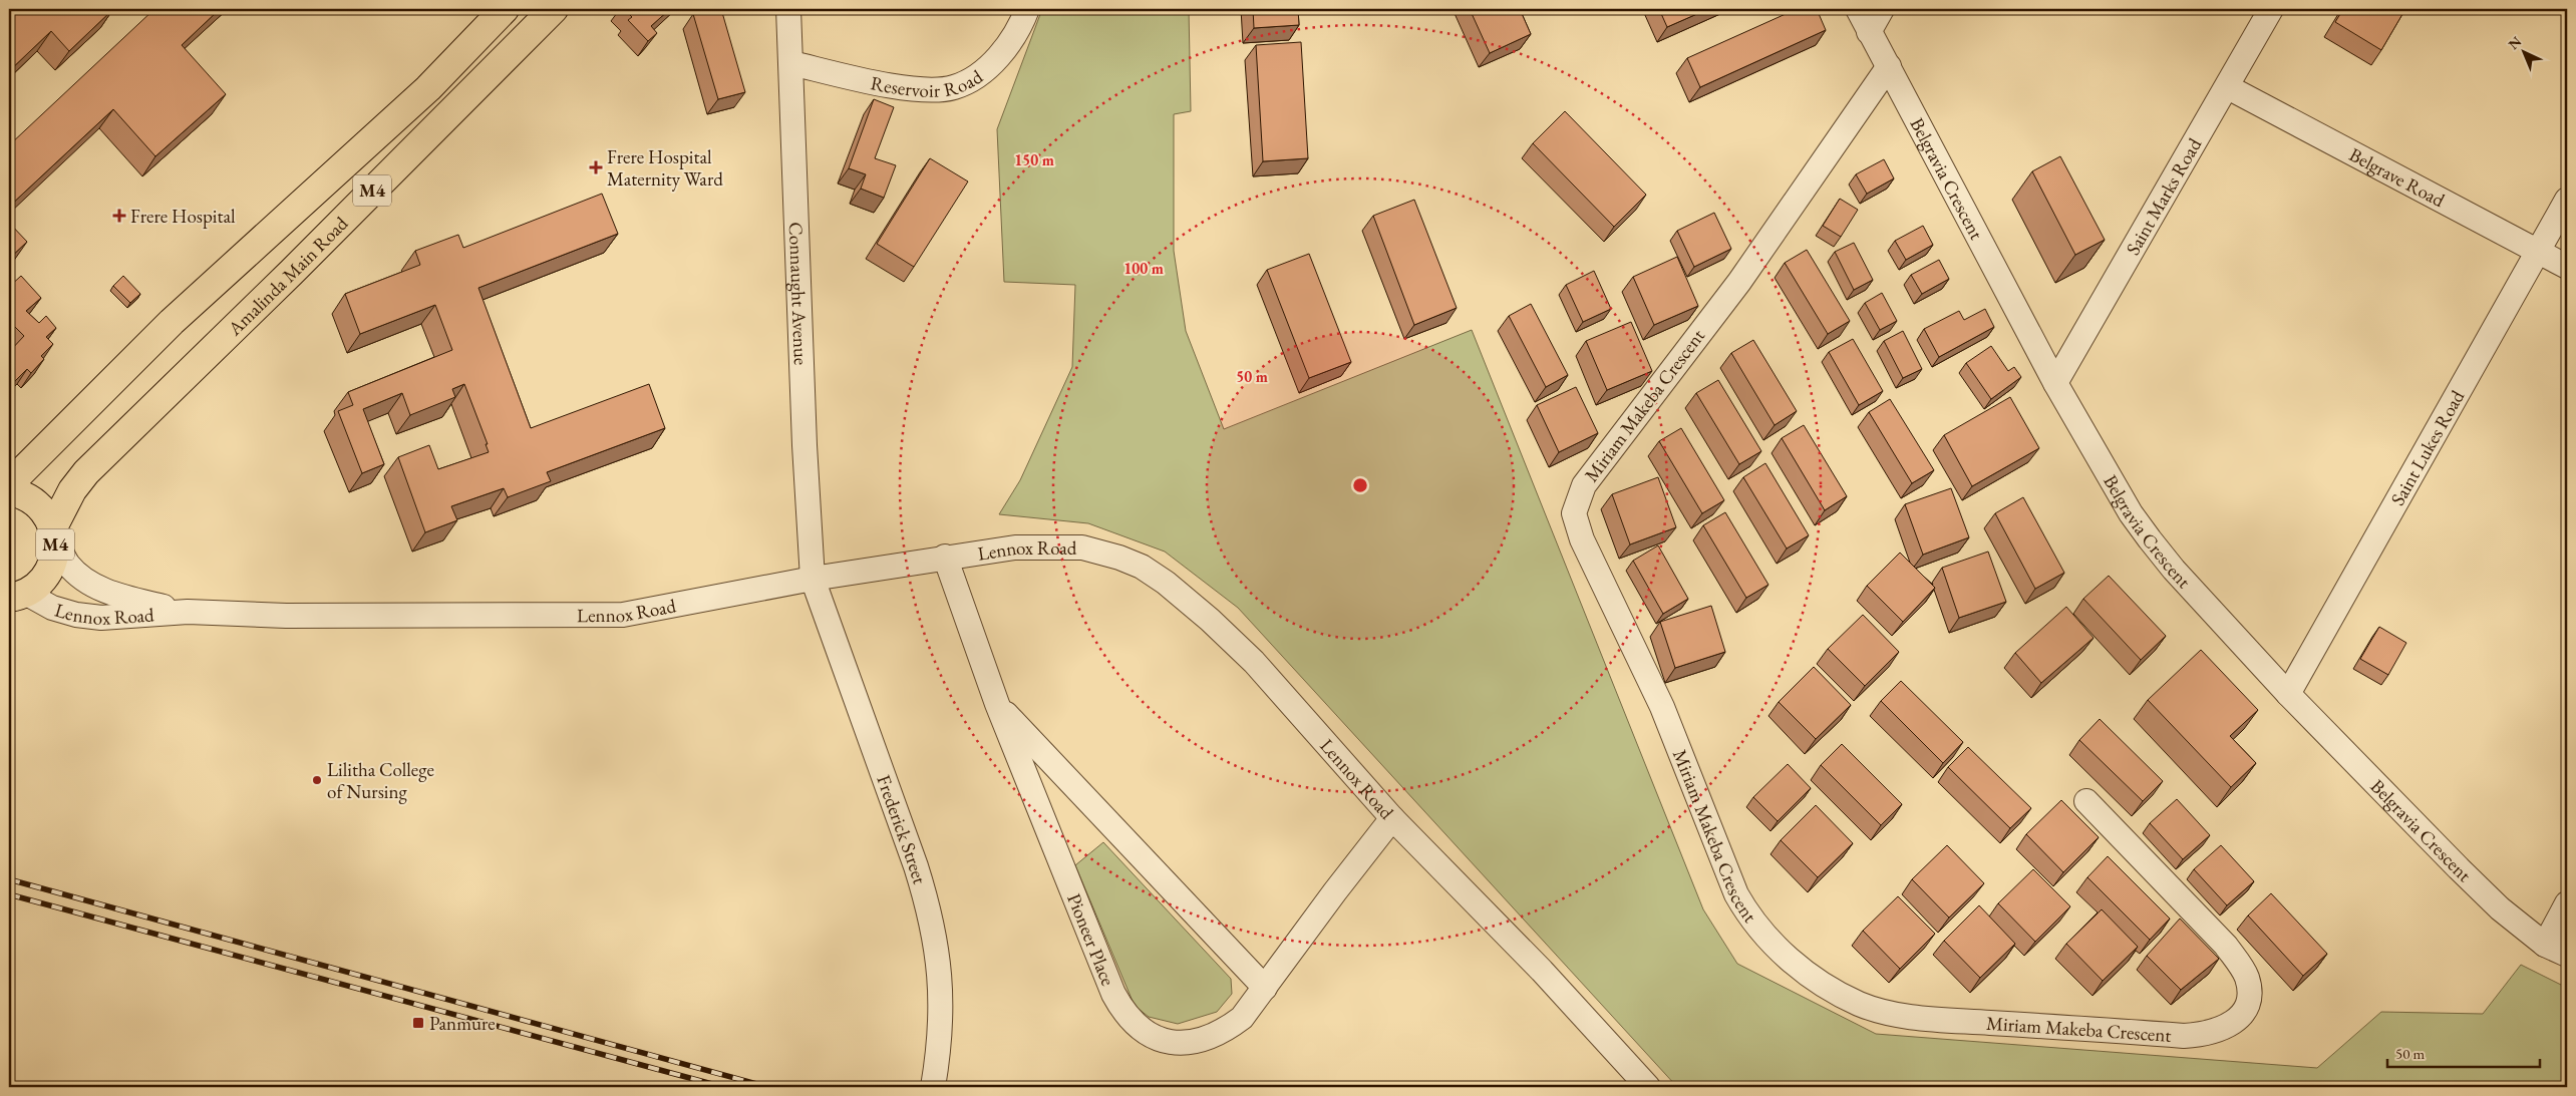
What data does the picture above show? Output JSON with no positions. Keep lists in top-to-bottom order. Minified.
{"streets":{"main road":["M4","Amalinda Main Road"],"street":["Reservoir Road","Belgrave Road","Belgravia Crescent","Saint Marks Road","Connaught Avenue","Miriam Makeba Crescent","Saint Lukes Road","Lennox Road","Frederick Street","Pioneer Place"]},"crossings":[["Reservoir Road","Connaught Avenue"],["Belgrave Road","Saint Marks Road"],["Belgrave Road","Saint Lukes Road"],["Belgravia Crescent","Saint Marks Road"],["Belgravia Crescent","Miriam Makeba Crescent"],["Belgravia Crescent","Saint Lukes Road"],["M4","Amalinda Main Road"],["M4","Lennox Road"],["Amalinda Main Road","Lennox Road"],["Connaught Avenue","Lennox Road"],["Connaught Avenue","Frederick Street"],["Lennox Road","Frederick Street"],["Lennox Road","Pioneer Place"]],"places":{"health":["Frere Hospital Maternity Ward","Frere Hospital"],"other":["Lilitha College of Nursing"],"transit":["Panmure"]},"scale_bar":"50 m","north":"top left","rings":["150 m","100 m","50 m"]}
